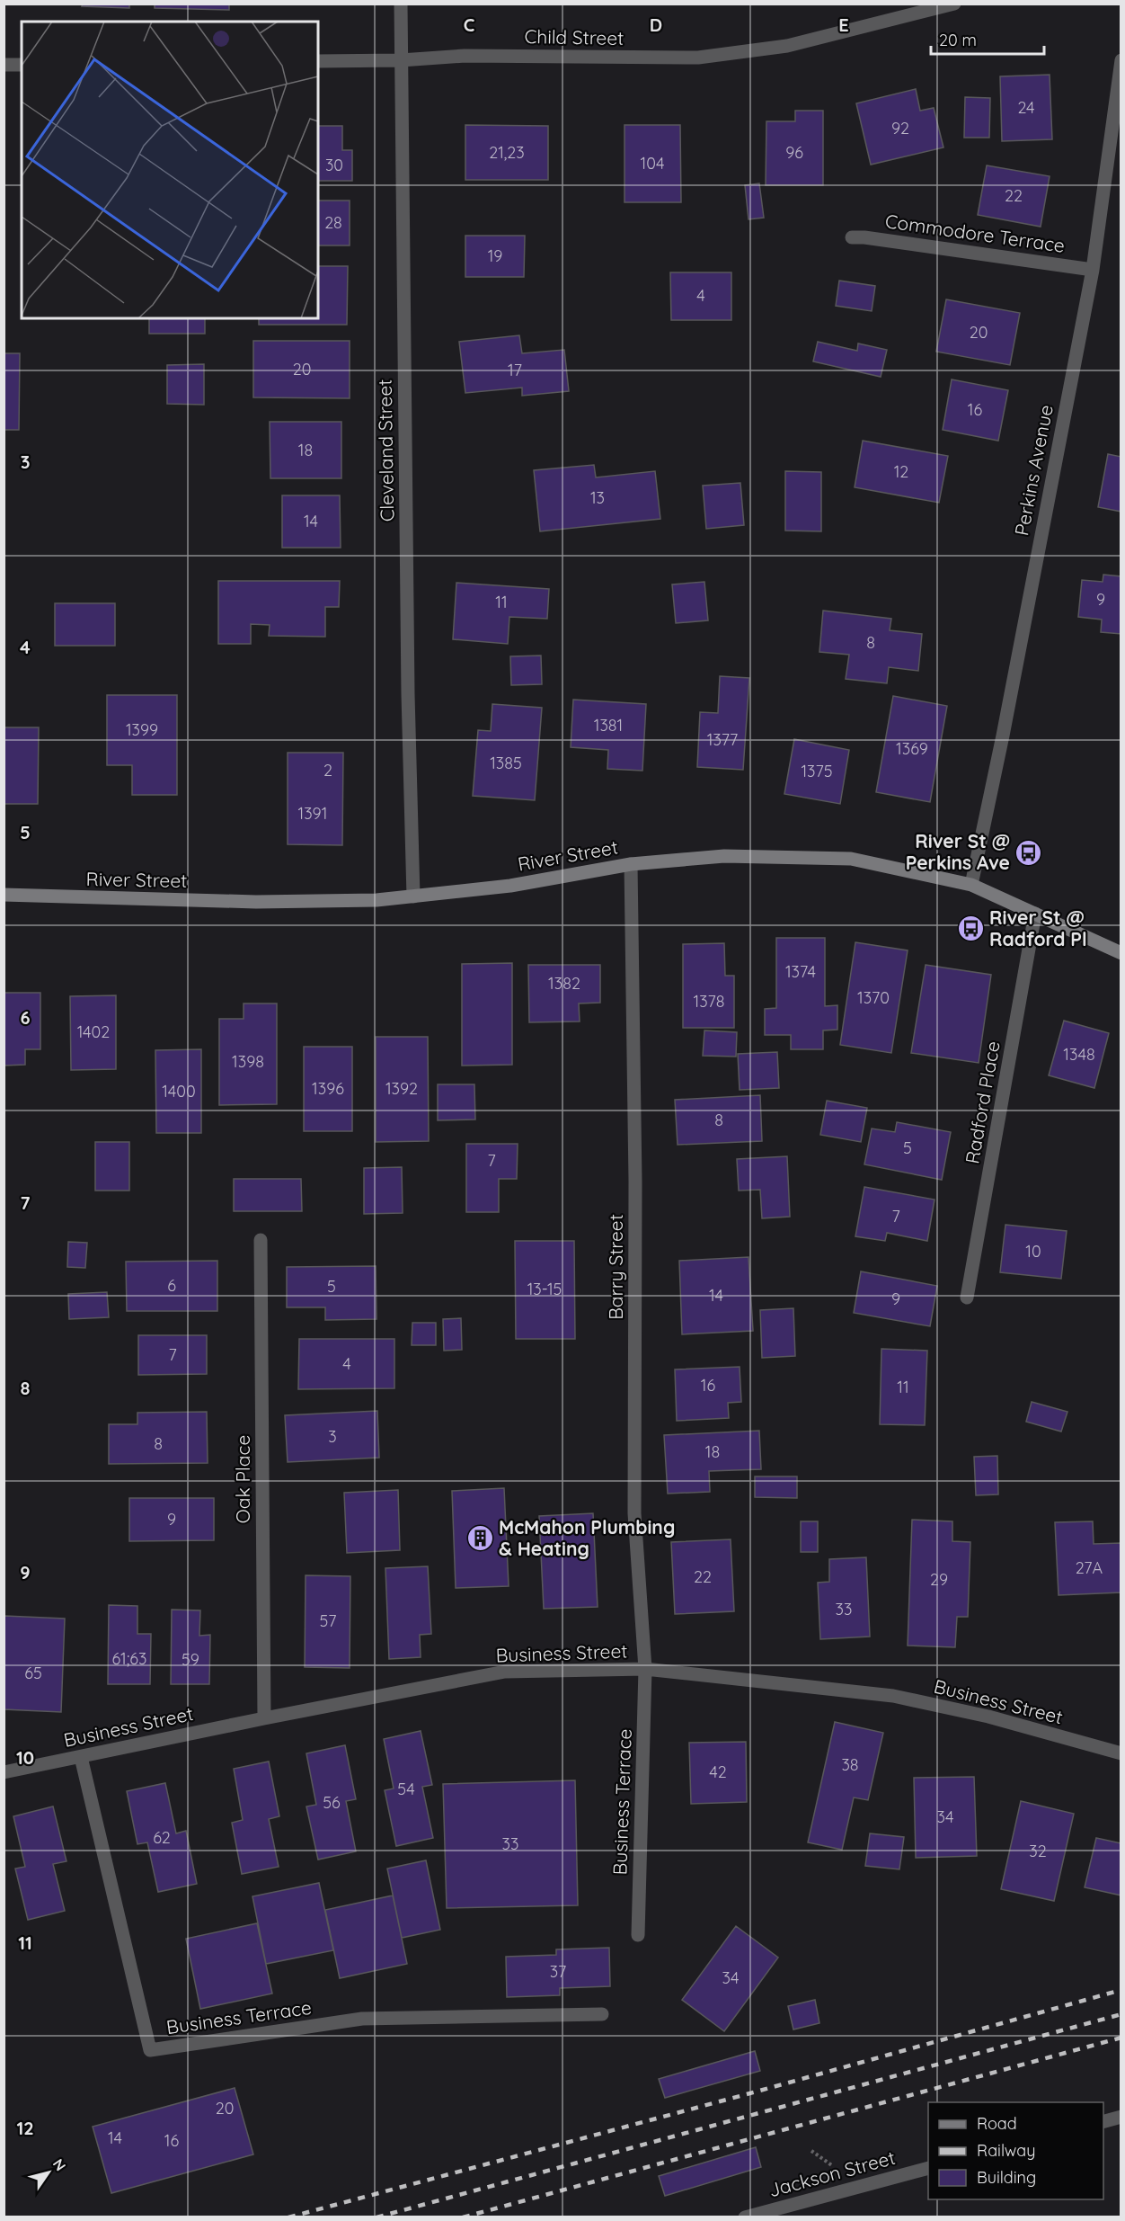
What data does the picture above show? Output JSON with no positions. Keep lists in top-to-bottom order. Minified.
{"streets":{"main road":["River Street"],"street":["Child Street","Commodore Terrace","Cleveland Street","Perkins Avenue","Radford Place","Barry Street","Oak Place","Business Street","Business Terrace","Jackson Street"]},"crossings":[["Child Street","Cleveland Street"],["Commodore Terrace","Perkins Avenue"],["Cleveland Street","River Street"],["Perkins Avenue","River Street"],["River Street","Radford Place"],["River Street","Barry Street"],["Barry Street","Business Street"],["Barry Street","Business Terrace"],["Oak Place","Business Street"],["Business Street","Business Terrace"]],"places":{"bus stop":["River St @ Perkins Ave","River St @ Radford Pl"],"building":["McMahon Plumbing & Heating"]},"house_numbers":["24","92","21,23","96","104","30","22","28","19","4","20","20","17","16","18","12","13","14","9","11","8","1381","1399","1377","1369","1385","2","1375","1391","1374","1382","1370","1378","1402","1348","1398","1396","1392","1400","8","5","7","7","10","6","5","13-15","14","9","7","4","16","11","3","8","18","9","27A","22","29","33","57","61;63","59","65","38","42","54","56","34","62","33","32","37","34","20","14","16"],"legend":["Road","Railway","Building"],"scale_bar":"20 m","north":"top right","grid":{"columns":["C","D","E"],"rows":["3","4","5","6","7","8","9","10","11","12"]}}
